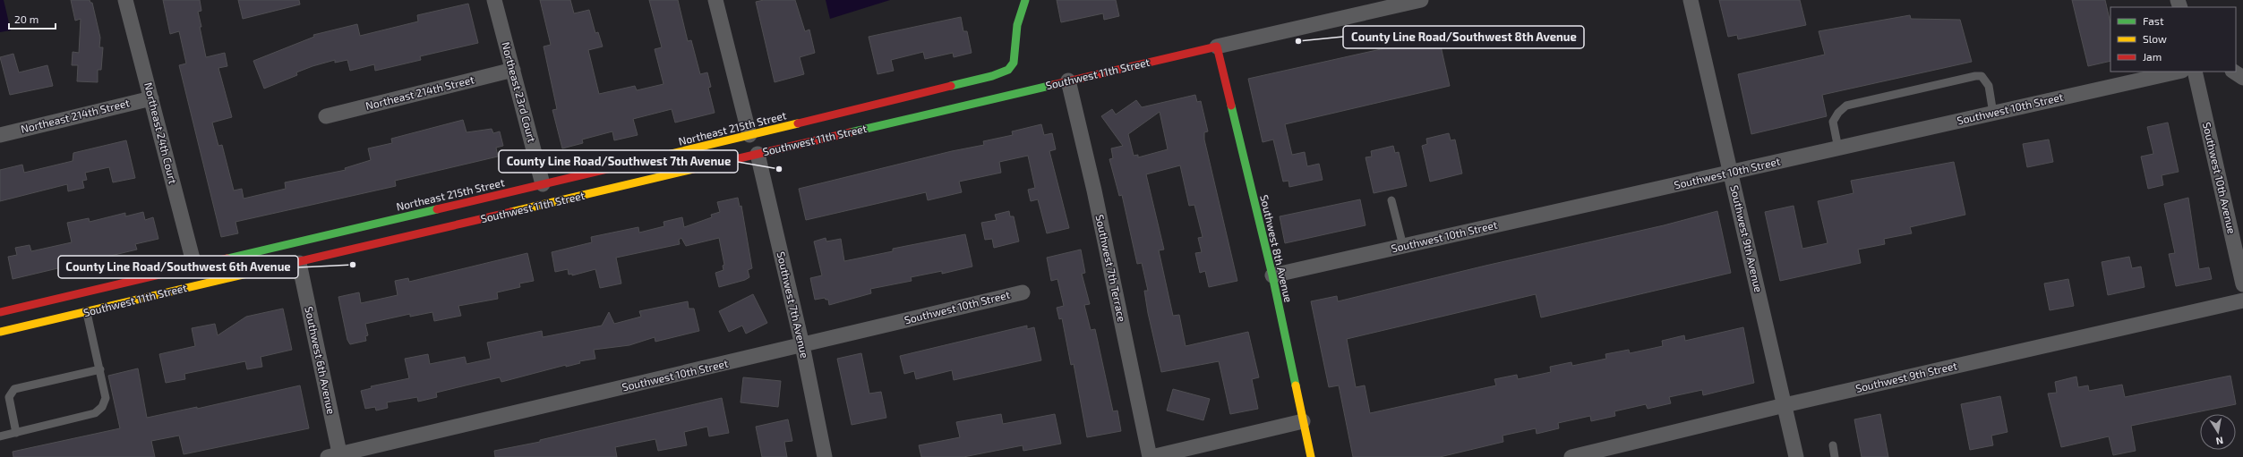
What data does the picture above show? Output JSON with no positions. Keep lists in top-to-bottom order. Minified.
{"streets":{"street":["Southwest 11th Street","Northeast 23rd Court","Northeast 214th Street","Southwest 10th Street","Northeast 215th Street","Northeast 24th Court","Southwest 10th Avenue","Southwest 9th Avenue","Southwest 8th Avenue","Southwest 7th Terrace","Southwest 7th Avenue","Southwest 6th Avenue","Southwest 9th Street"]},"crossings":[["Southwest 11th Street","Southwest 8th Avenue"],["Southwest 11th Street","Southwest 7th Terrace"],["Southwest 11th Street","Southwest 7th Avenue"],["Southwest 11th Street","Southwest 6th Avenue"],["Northeast 23rd Court","Northeast 214th Street"],["Northeast 23rd Court","Northeast 215th Street"],["Northeast 214th Street","Northeast 24th Court"],["Southwest 10th Street","Southwest 9th Avenue"],["Southwest 10th Street","Southwest 8th Avenue"],["Southwest 10th Street","Southwest 7th Avenue"],["Southwest 10th Street","Southwest 6th Avenue"],["Northeast 215th Street","Northeast 24th Court"],["Southwest 9th Avenue","Southwest 9th Street"]],"places":["County Line Road/Southwest 8th Avenue","County Line Road/Southwest 7th Avenue","County Line Road/Southwest 6th Avenue"],"legend":["Fast","Slow","Jam"],"scale_bar":"20 m","north":"bottom"}
